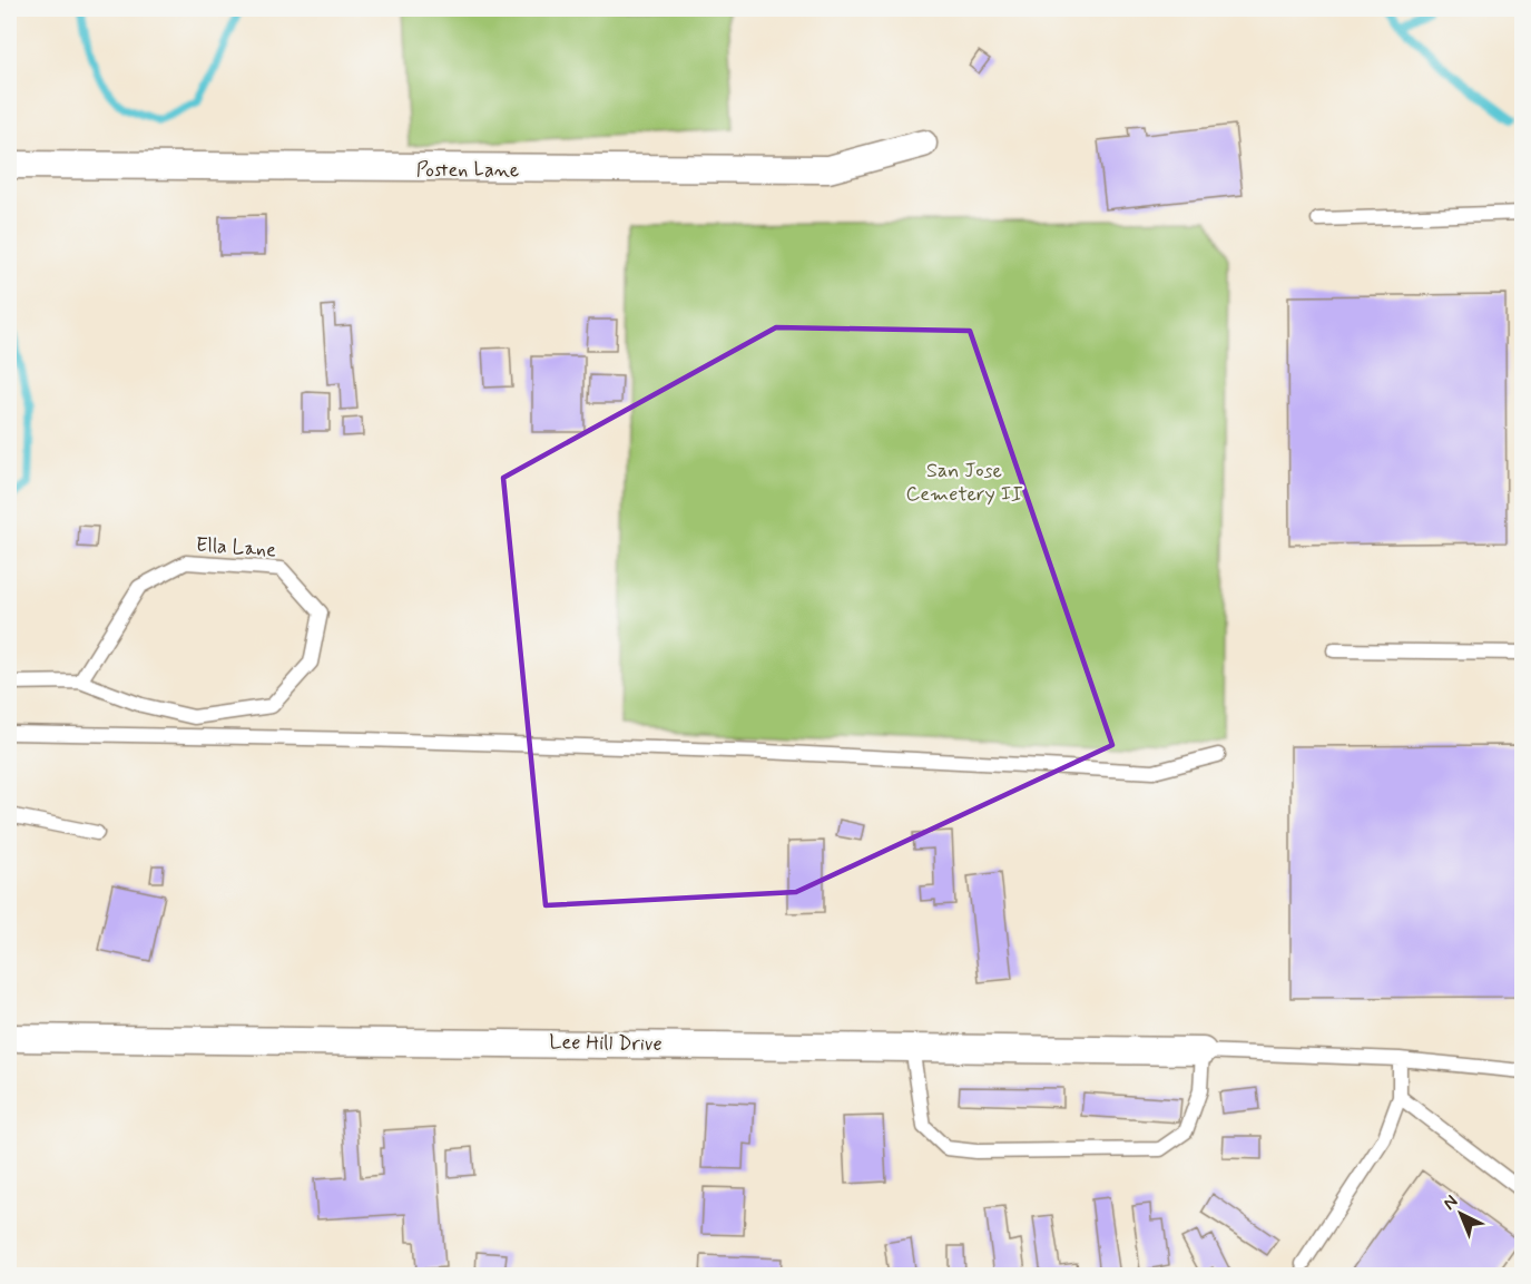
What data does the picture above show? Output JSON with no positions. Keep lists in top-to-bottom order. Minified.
{"streets":{"street":["Posten Lane","Lee Hill Drive"],"lane":["Ella Lane"]},"parks":["San Jose Cemetery II"],"north":"top left"}
